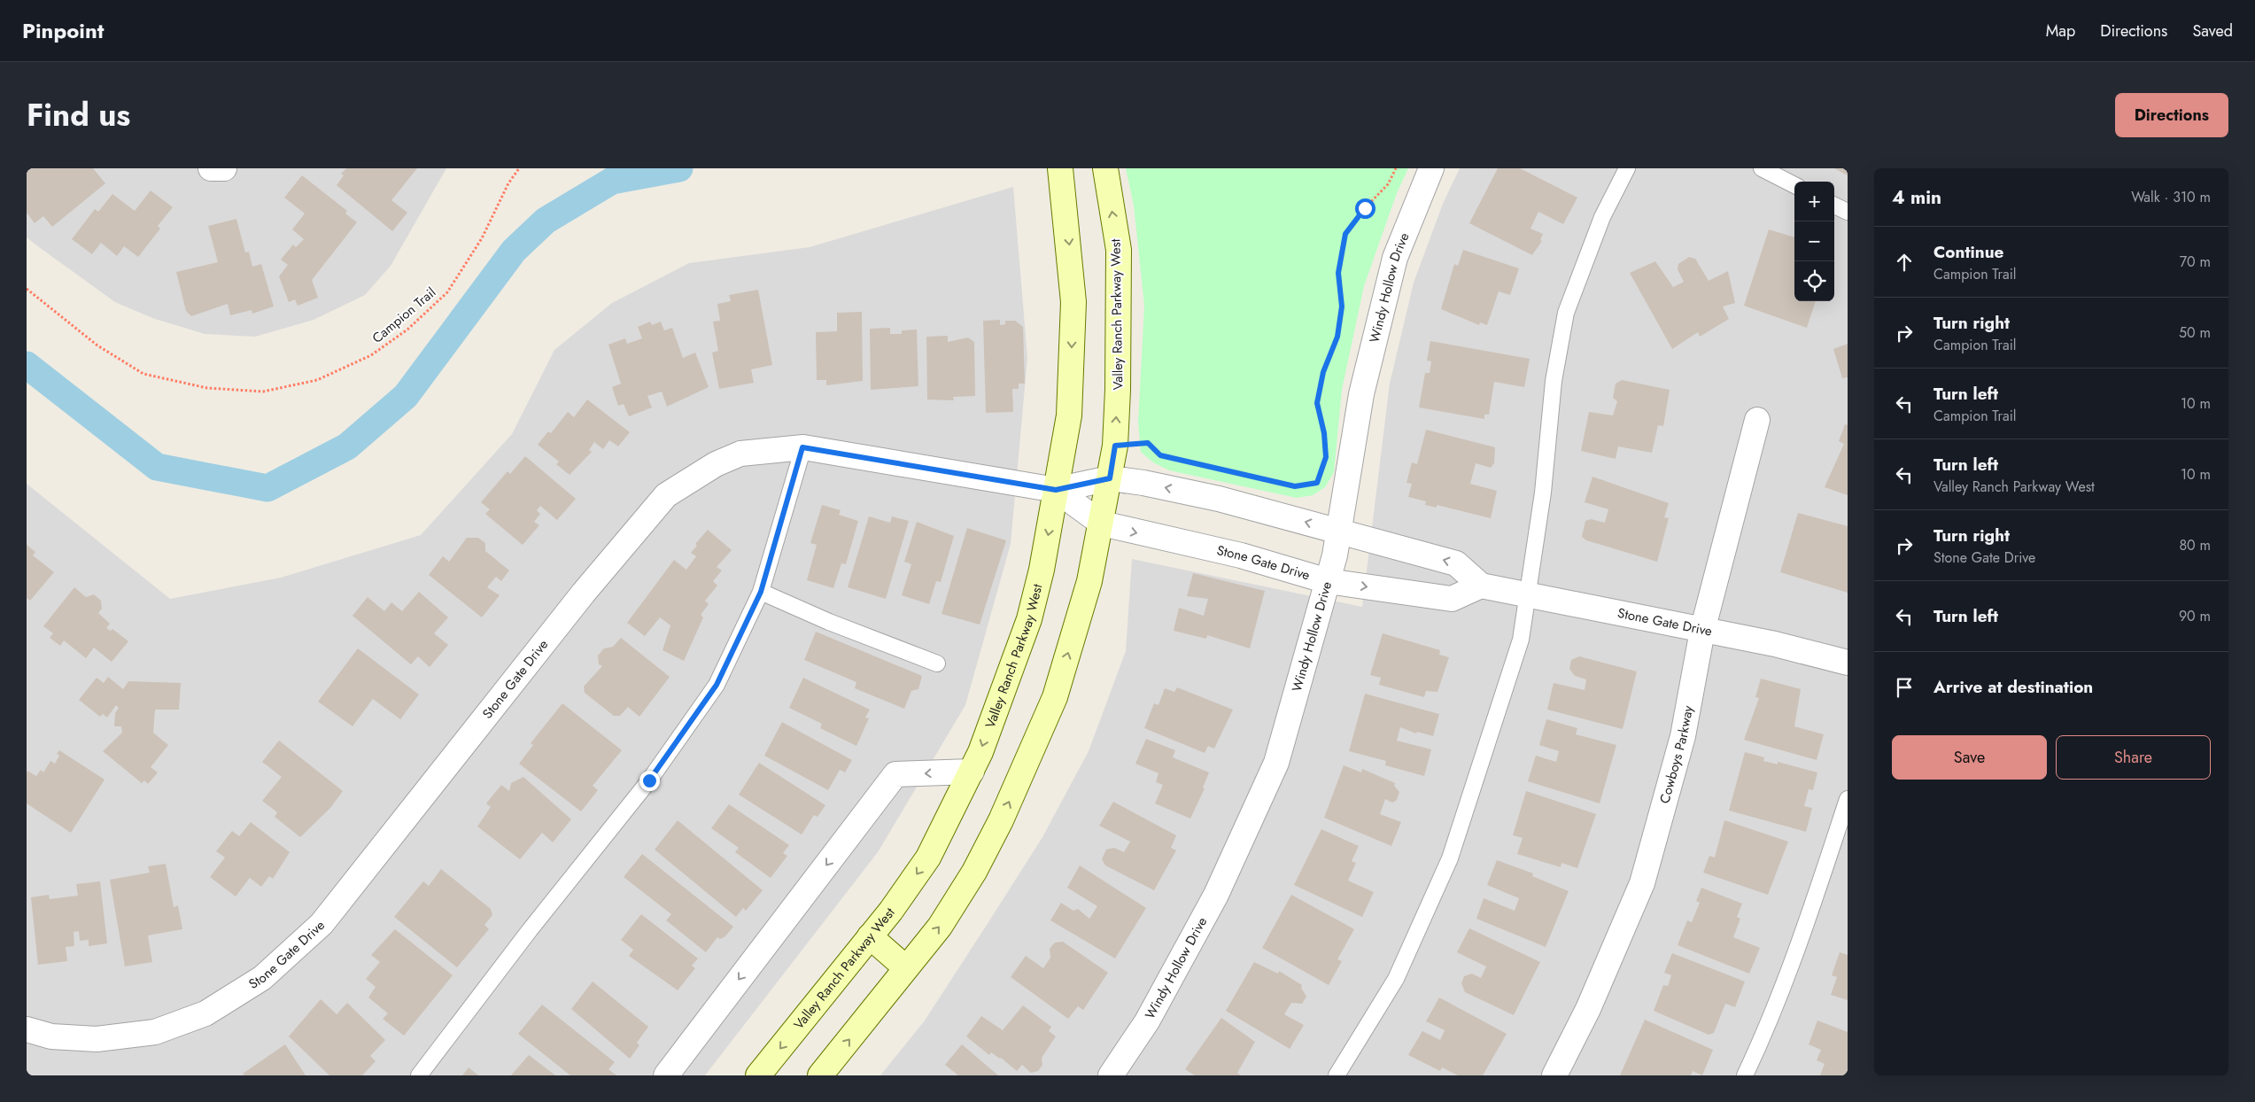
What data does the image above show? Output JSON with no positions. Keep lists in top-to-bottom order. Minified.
{"streets":{"main road":["Valley Ranch Parkway West"],"street":["Windy Hollow Drive","Stone Gate Drive","Cowboys Parkway"],"path":["Campion Trail"]},"crossings":[["Windy Hollow Drive","Stone Gate Drive"],["Valley Ranch Parkway West","Stone Gate Drive"],["Stone Gate Drive","Cowboys Parkway"]],"page":{"header":"Pinpoint","nav":["Map","Directions","Saved"],"title":"Find us","buttons":["Directions",["Save","Share"]],"heading":["4 min","Walk · 310 m"],"map_buttons":["+","−"],"list":[["Continue","Campion Trail","70 m"],["Turn right","Campion Trail","50 m"],["Turn left","Campion Trail","10 m"],["Turn left","Valley Ranch Parkway West","10 m"],["Turn right","Stone Gate Drive","80 m"],["Turn left","90 m"],"Arrive at destination"]}}
